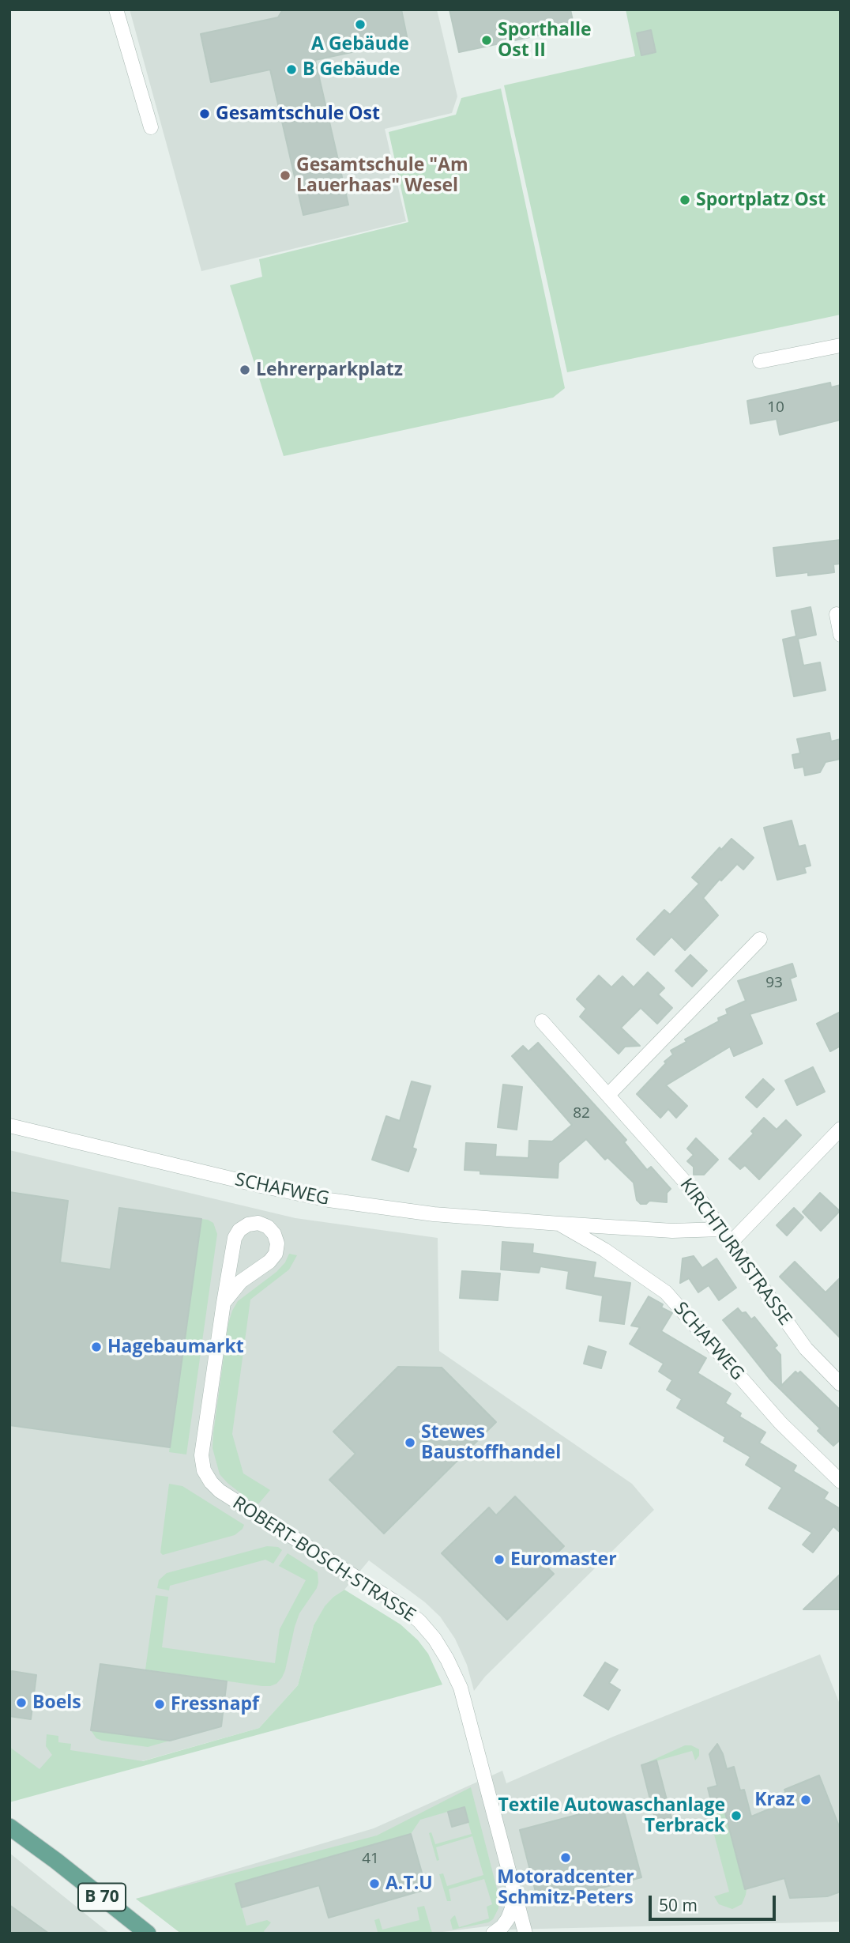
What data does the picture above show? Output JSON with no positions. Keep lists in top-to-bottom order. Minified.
{"streets":{"main road":["B 70"],"street":["SCHAFWEG","KIRCHTURMSTRASSE","ROBERT-BOSCH-STRASSE"]},"crossings":[["SCHAFWEG","KIRCHTURMSTRASSE"]],"places":["A Gebäude","Sporthalle Ost II","B Gebäude","Gesamtschule Ost","Gesamtschule \"Am Lauerhaas\" Wesel","Sportplatz Ost","Lehrerparkplatz","Hagebaumarkt","Stewes Baustoffhandel","Euromaster","Boels","Fressnapf","Kraz","Textile Autowaschanlage Terbrack","Motoradcenter Schmitz-Peters","A.T.U"],"house_numbers":["10","93","82","41"],"scale_bar":"50 m"}
